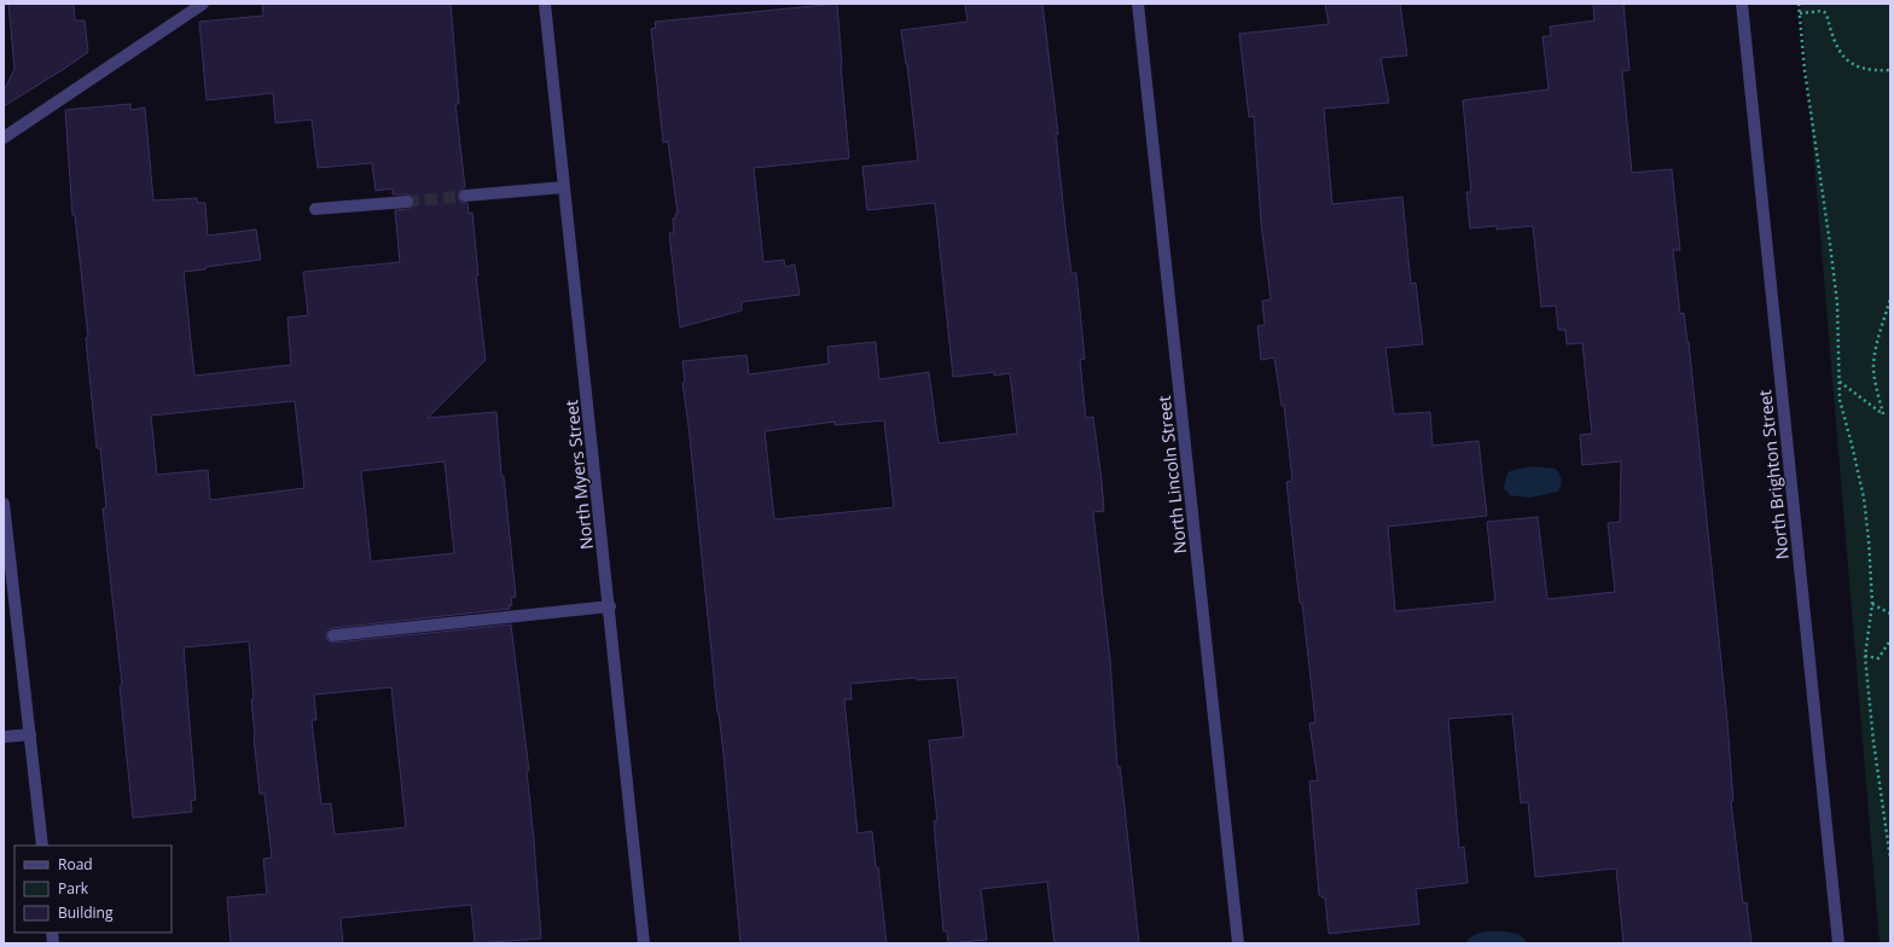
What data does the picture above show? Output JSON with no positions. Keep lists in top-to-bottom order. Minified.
{"streets":{"street":["North Myers Street","North Lincoln Street","North Brighton Street"]},"legend":["Road","Park","Building"]}
